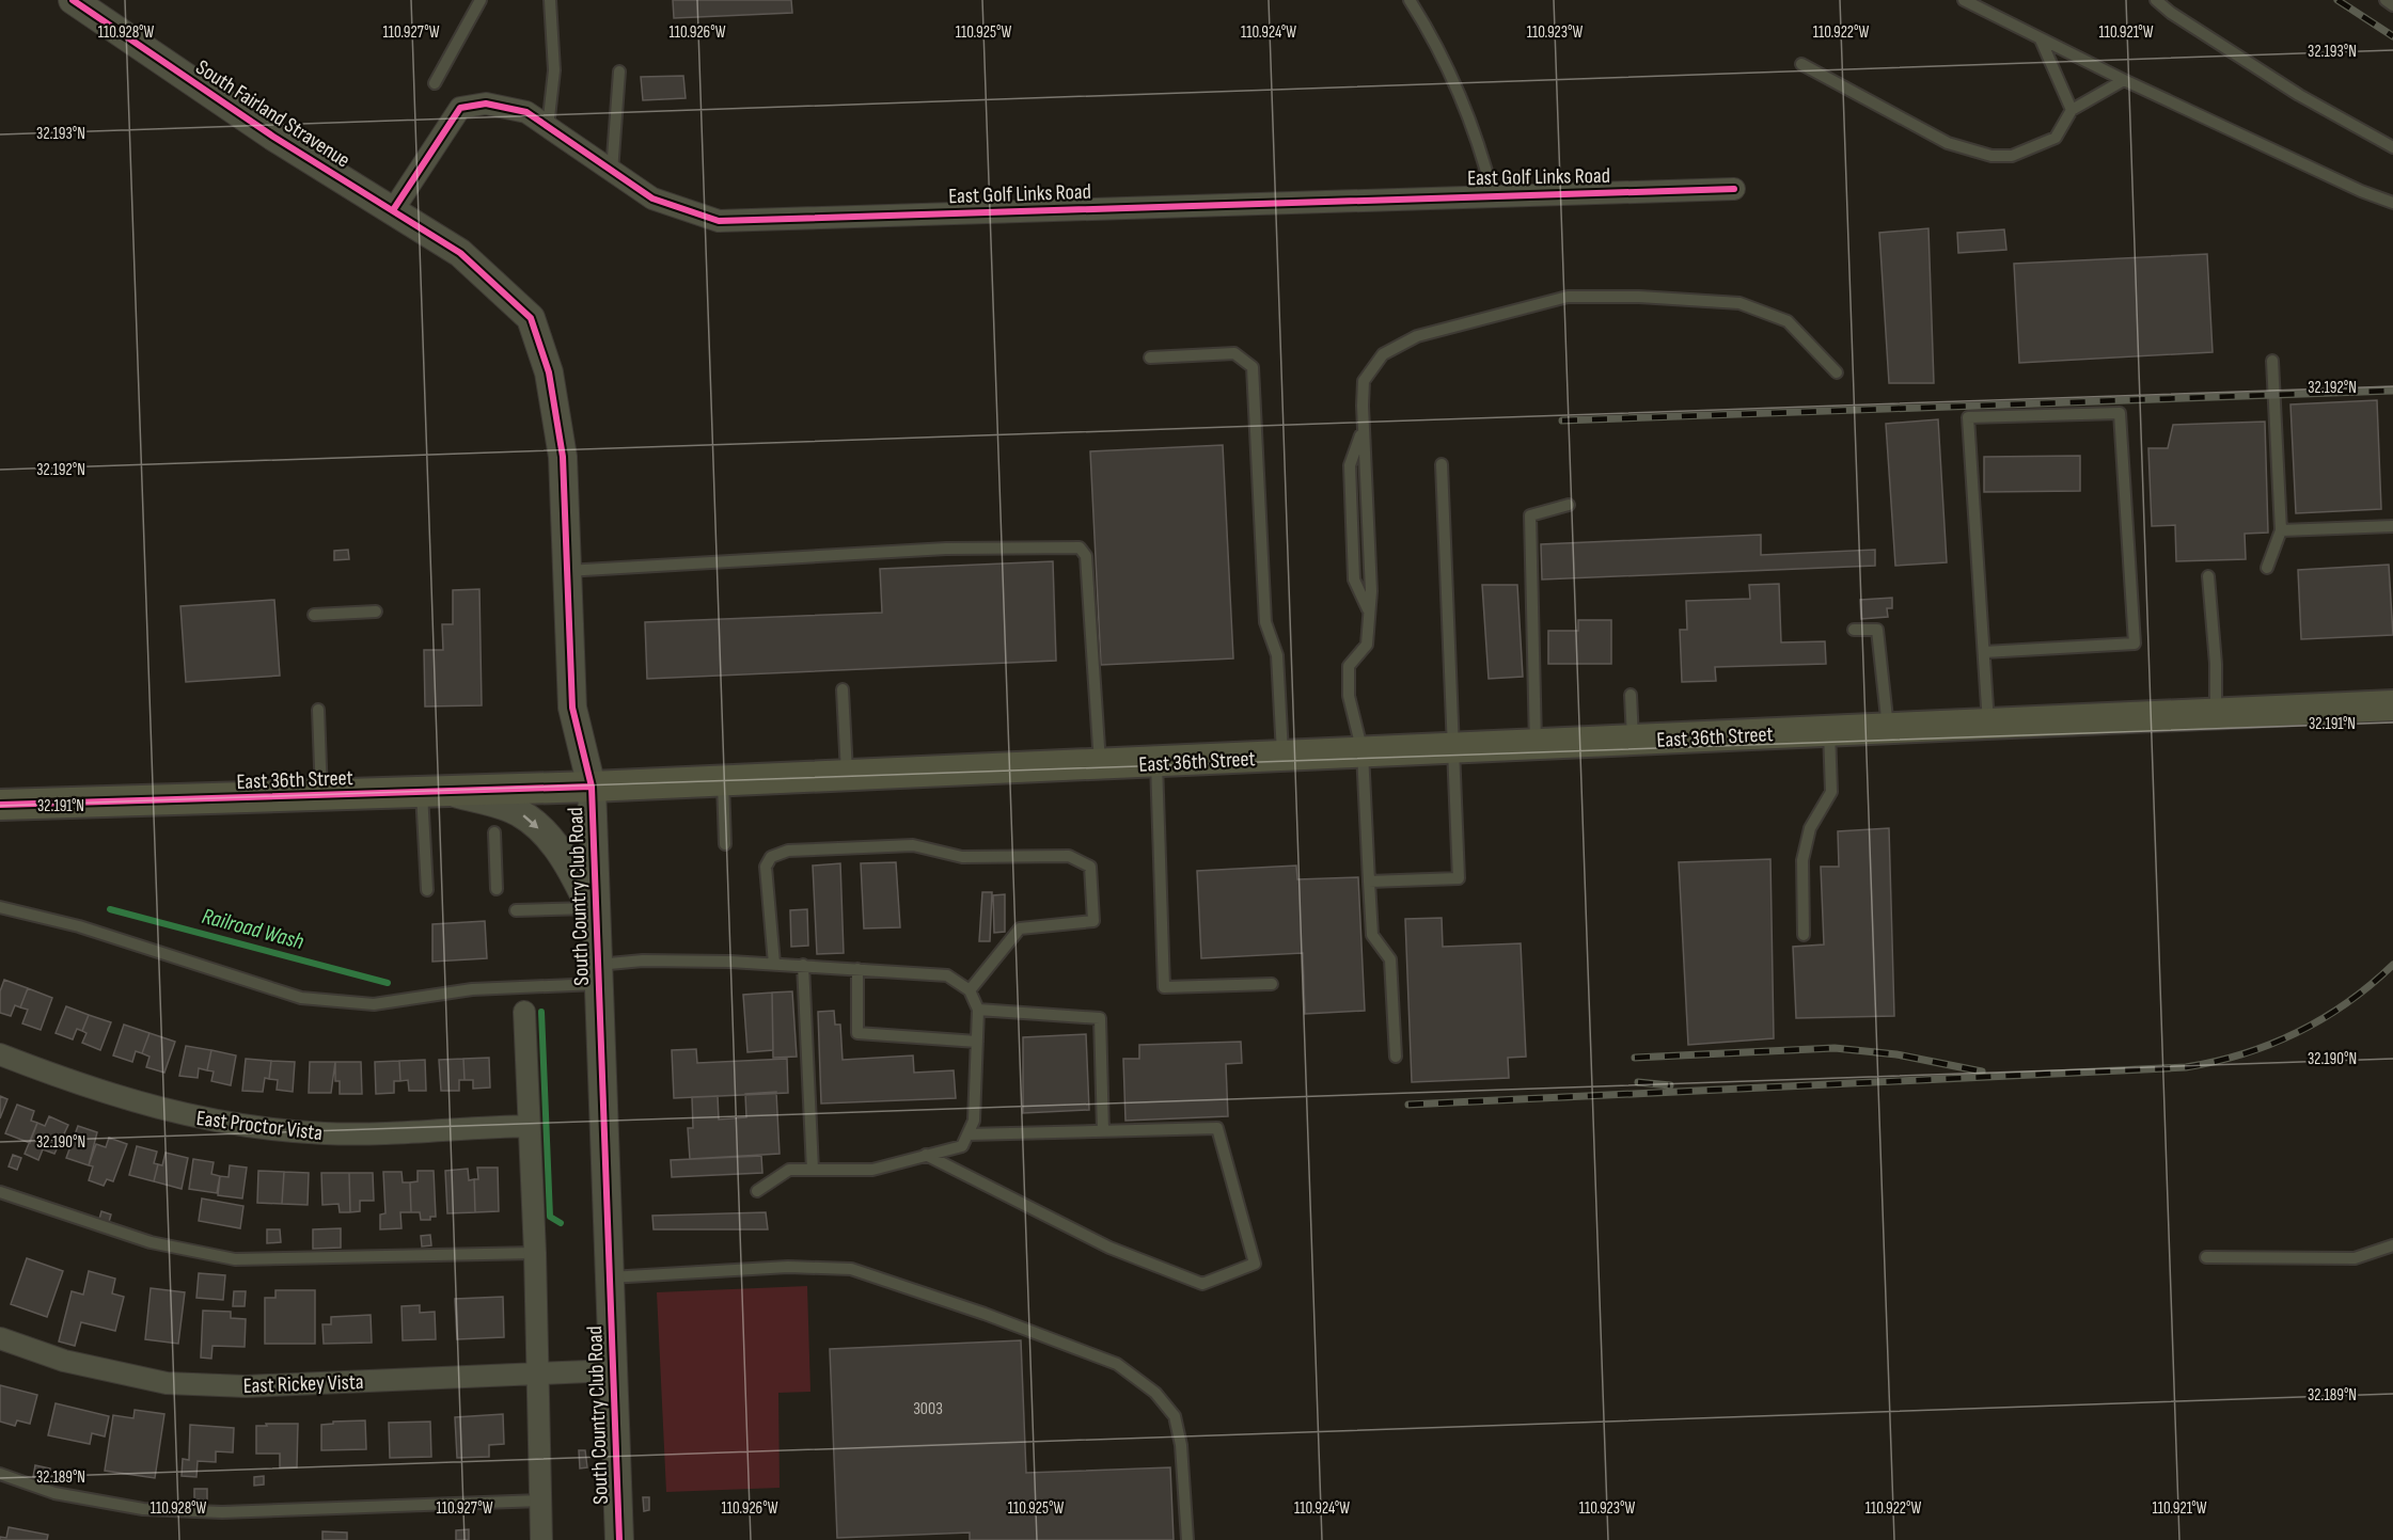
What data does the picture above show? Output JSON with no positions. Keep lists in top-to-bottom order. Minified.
{"streets":{"main road":["East 36th Street"],"street":["South Fairland Stravenue","East Golf Links Road","South Country Club Road","East Proctor Vista","East Rickey Vista"]},"crossings":[["South Fairland Stravenue","East Golf Links Road"],["South Fairland Stravenue","South Country Club Road"],["East Golf Links Road","South Country Club Road"],["East 36th Street","South Country Club Road"],["South Country Club Road","East Rickey Vista"]],"water":["Railroad Wash"],"house_numbers":["3003"],"coordinates":["110.928°W","110.927°W","110.926°W","110.925°W","110.924°W","110.923°W","110.922°W","110.921°W","32.193°N","32.192°N","32.191°N","32.190°N","32.189°N"]}
